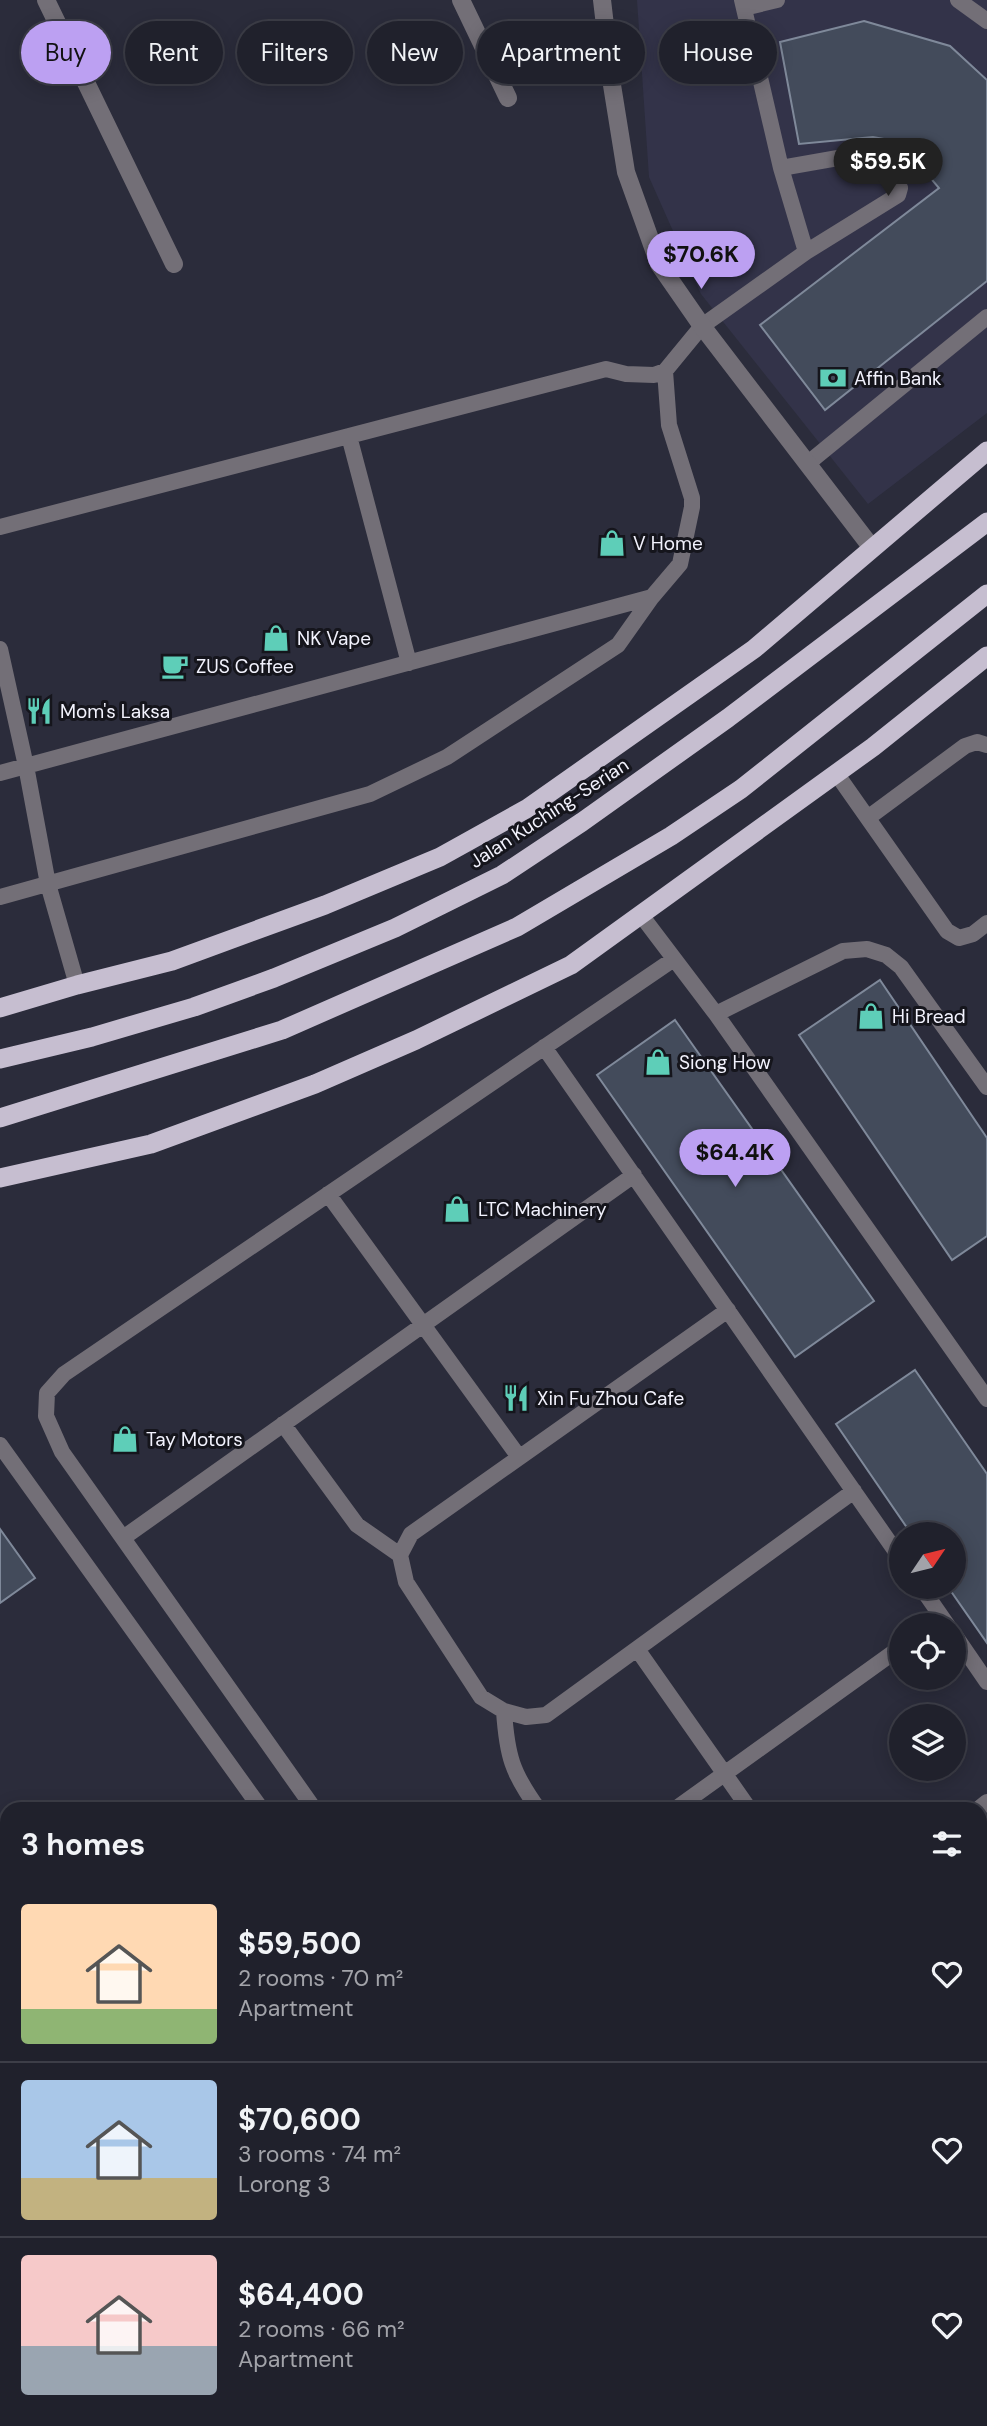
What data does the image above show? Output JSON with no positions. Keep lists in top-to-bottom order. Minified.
{"streets":{"highway":["Jalan Kuching-Serian"]},"places":{"bank":["Affin Bank"],"shop":["V Home","NK Vape","Hi Bread","Siong How","LTC Machinery","Tay Motors"],"cafe":["ZUS Coffee"],"restaurant":["Mom's Laksa","Xin Fu Zhou Cafe"]},"north":"top right","page":{"chip":["Buy","Rent","Filters","New","Apartment","House"],"price":["$59.5K","$70.6K","$64.4K"],"heading":"3 homes","list":[{"name":"$59,500","note":"2 rooms · 70 m² · Apartment"},{"name":"$70,600","note":"3 rooms · 74 m² · Lorong 3"},{"name":"$64,400","note":"2 rooms · 66 m² · Apartment"}]}}
